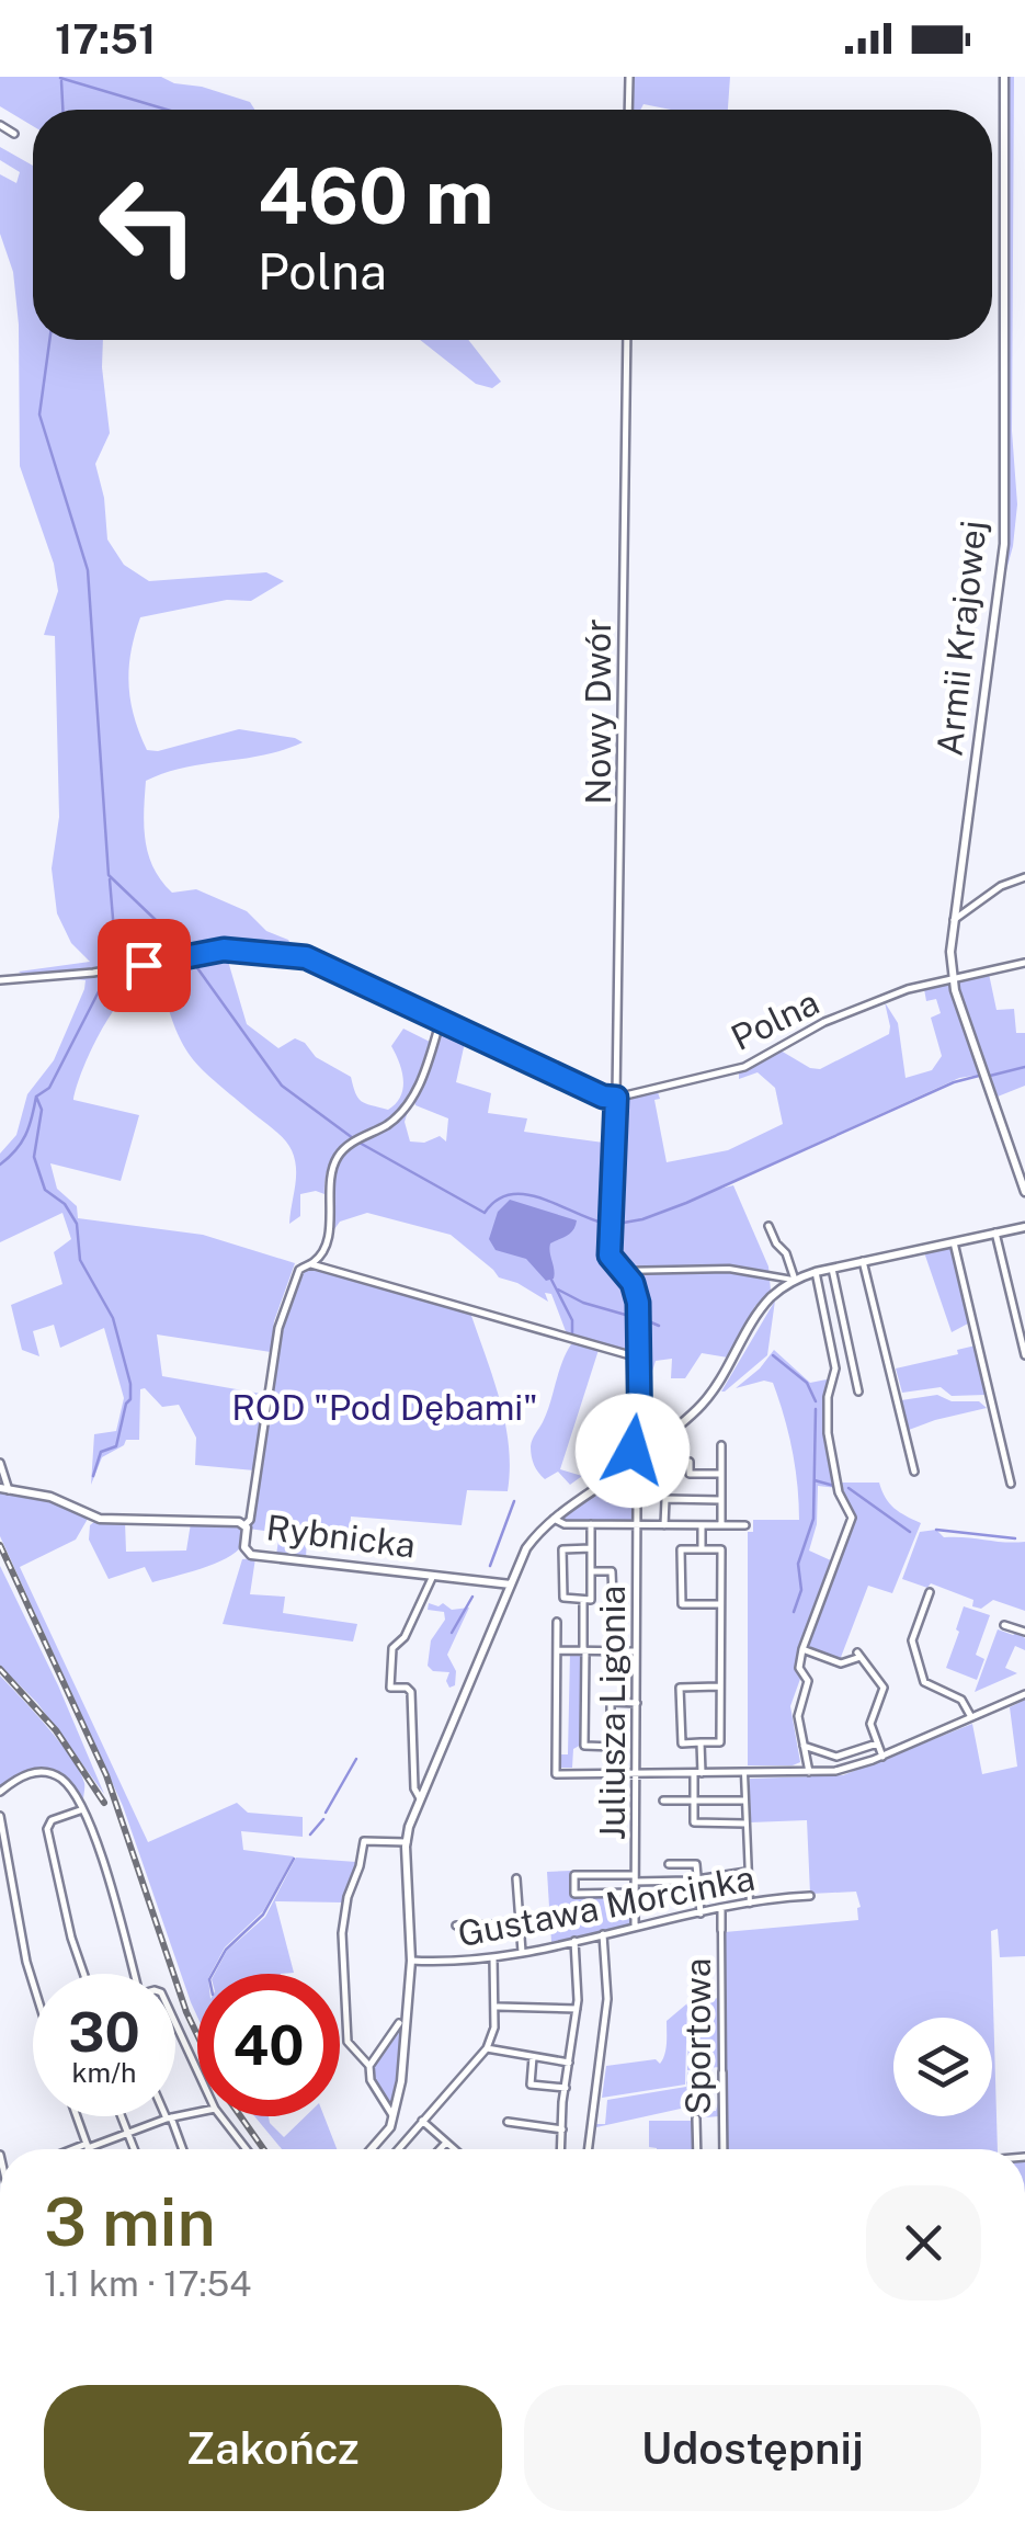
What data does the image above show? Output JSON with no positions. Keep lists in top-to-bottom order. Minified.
{"streets":{"street":["Armii Krajowej","Nowy Dwór","Polna","Rybnicka","Juliusza Ligonia","Gustawa Morcinka","Sportowa"]},"crossings":[["Armii Krajowej","Polna"],["Nowy Dwór","Polna"],["Juliusza Ligonia","Gustawa Morcinka"],["Gustawa Morcinka","Sportowa"]],"parks":["ROD \"Pod Dębami\""],"page":{"status":"17:51","turn":["460 m","Polna"],"speed":"30 km/h","limit":"40","heading":["3 min","1.1 km · 17:54"],"buttons":["Zakończ","Udostępnij"]}}
